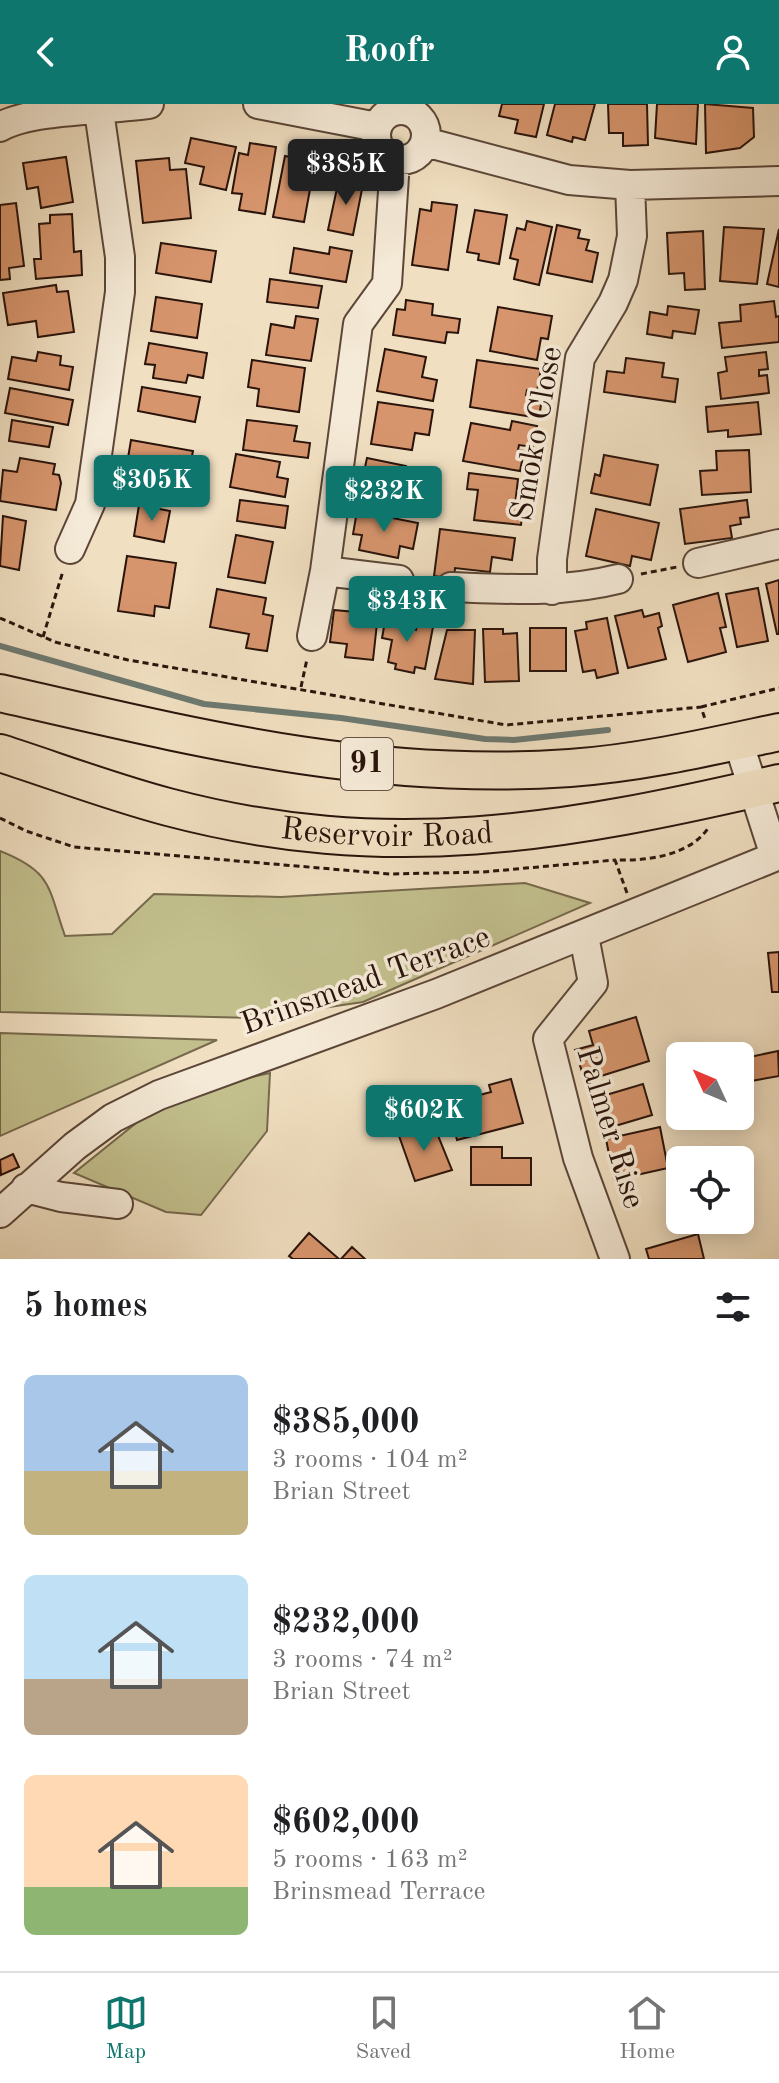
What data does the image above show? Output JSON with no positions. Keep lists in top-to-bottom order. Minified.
{"streets":{"main road":["91","Reservoir Road"],"street":["Smoko Close","Brinsmead Terrace","Palmer Rise"]},"crossings":[["Brinsmead Terrace","Palmer Rise"]],"north":"top left","page":{"header":"Roofr","price":["$385K","$305K","$232K","$343K","$602K"],"heading":"5 homes","list":[{"name":"$385,000","note":"3 rooms · 104 m² · Brian Street"},{"name":"$232,000","note":"3 rooms · 74 m² · Brian Street"},{"name":"$602,000","note":"5 rooms · 163 m² · Brinsmead Terrace"}],"tabs":["Map","Saved","Home"]}}
